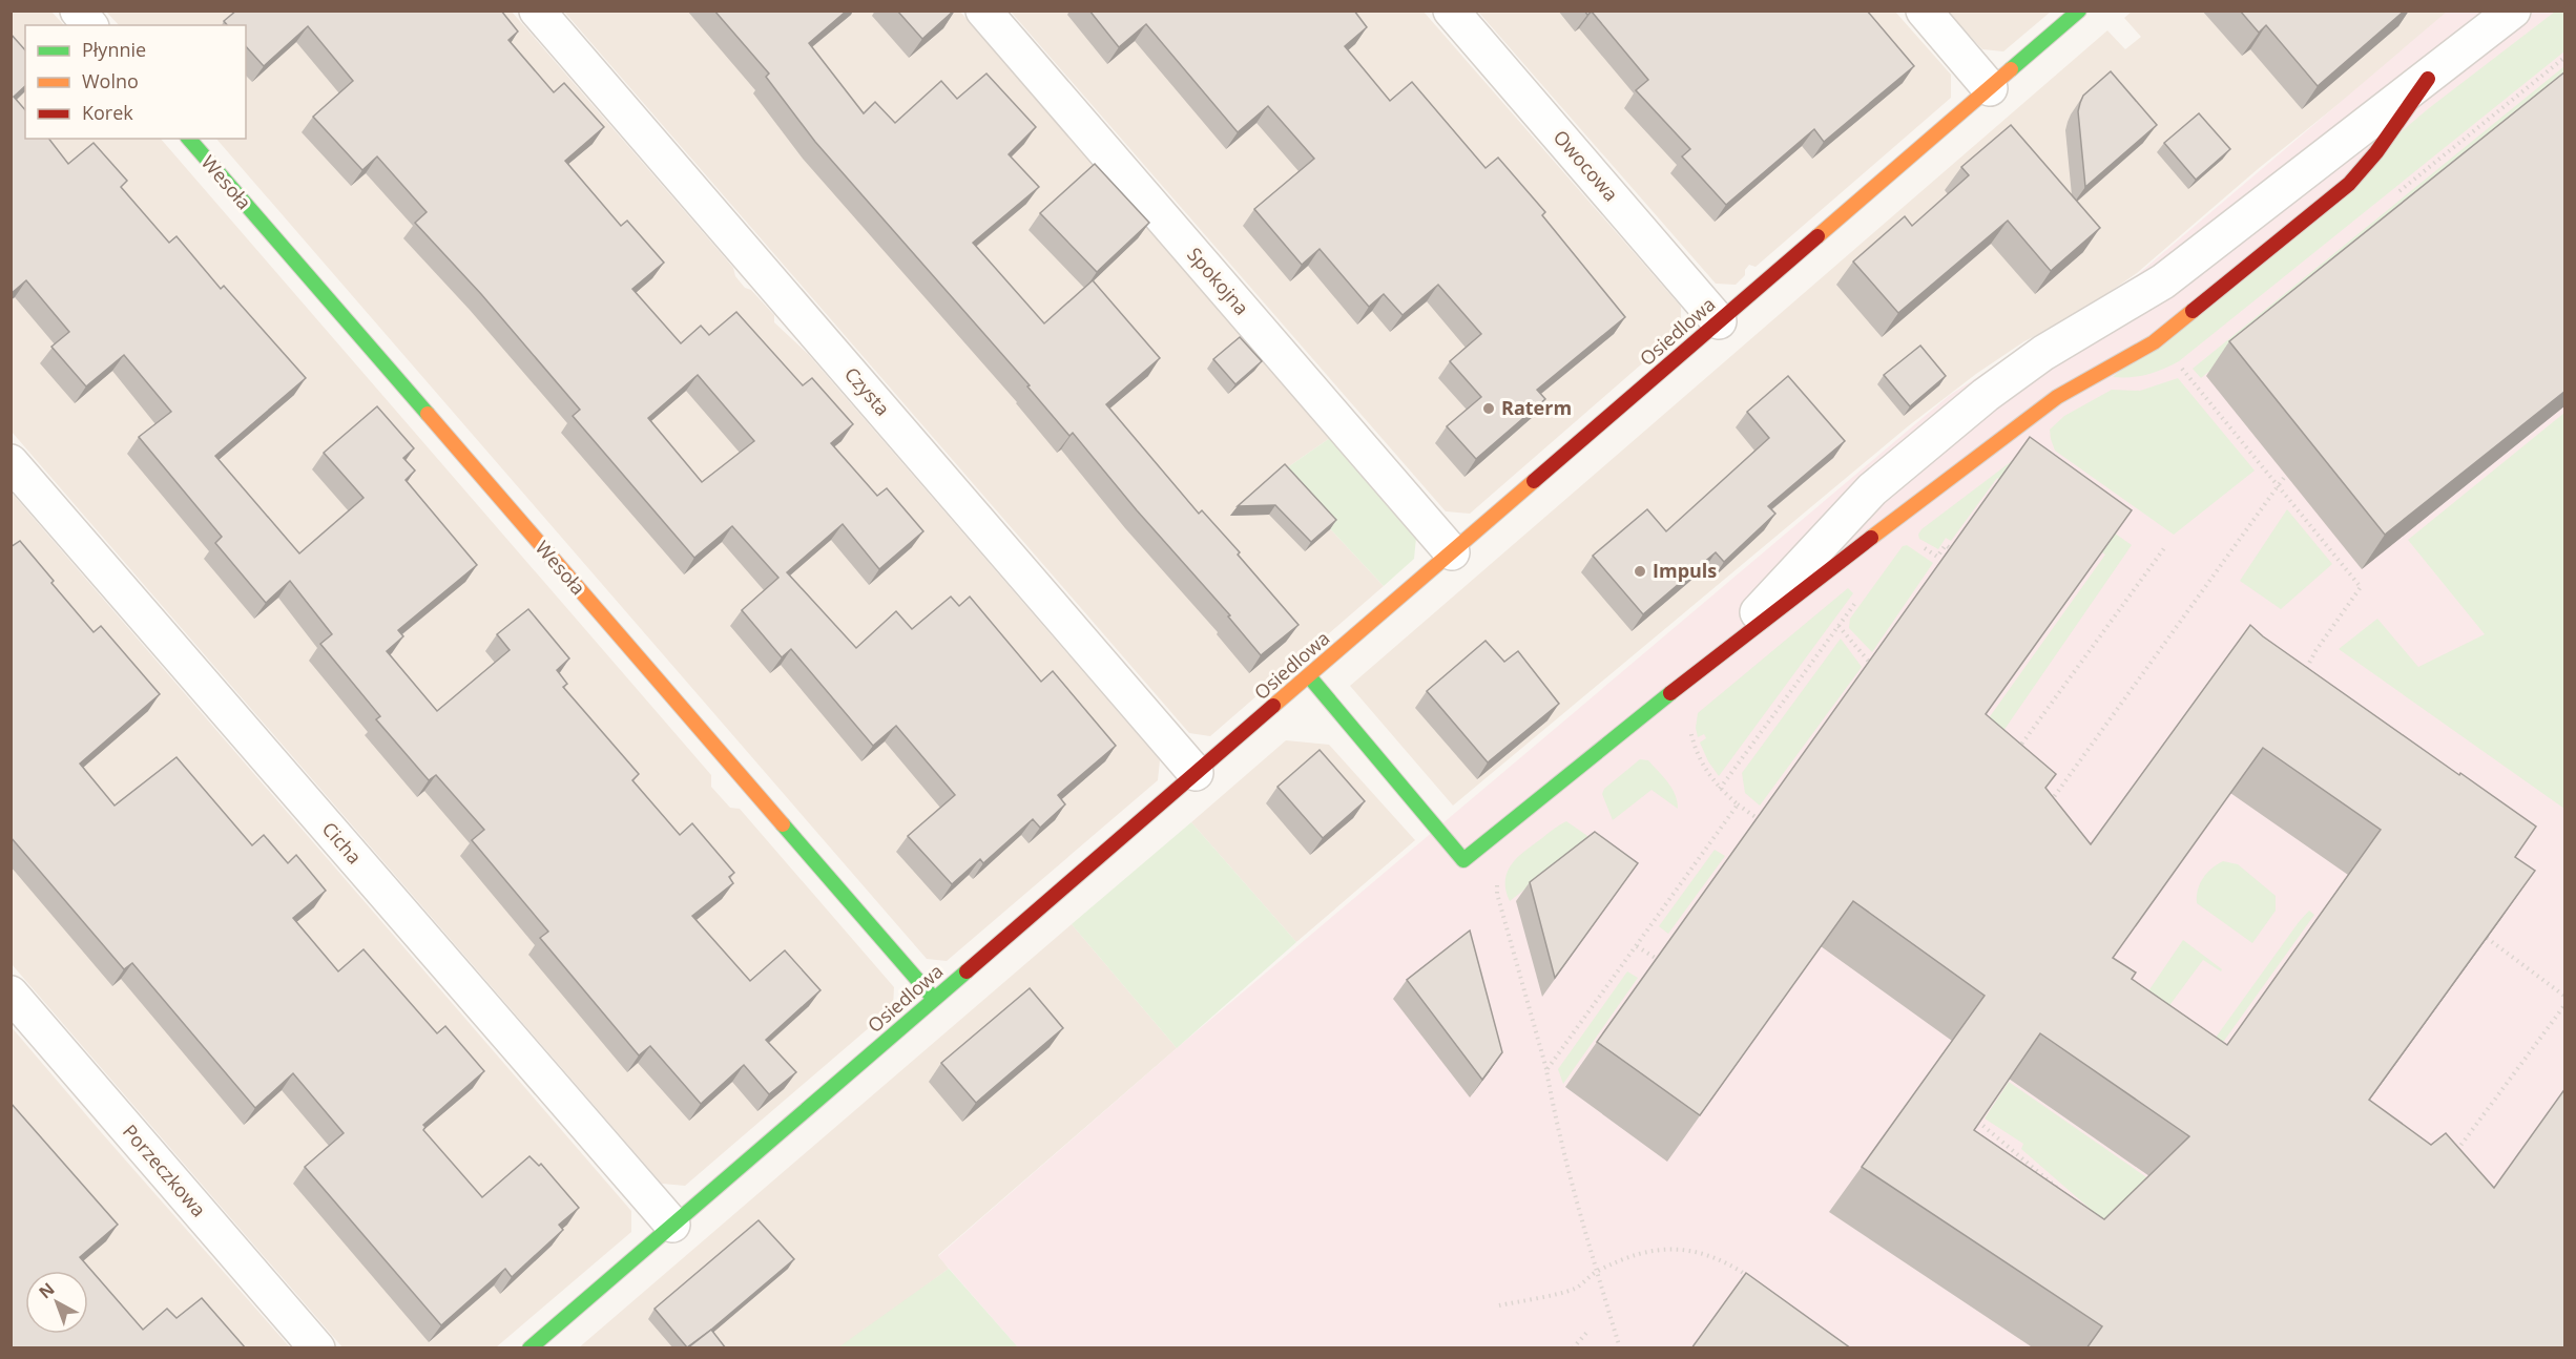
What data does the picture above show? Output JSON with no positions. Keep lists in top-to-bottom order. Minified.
{"streets":{"street":["Owocowa","Wesoła","Spokojna","Osiedlowa","Czysta","Cicha","Porzeczkowa"]},"crossings":[["Owocowa","Osiedlowa"],["Wesoła","Osiedlowa"],["Spokojna","Osiedlowa"],["Osiedlowa","Czysta"],["Osiedlowa","Cicha"]],"places":["Raterm","Impuls"],"legend":["Płynnie","Wolno","Korek"],"north":"top left"}
